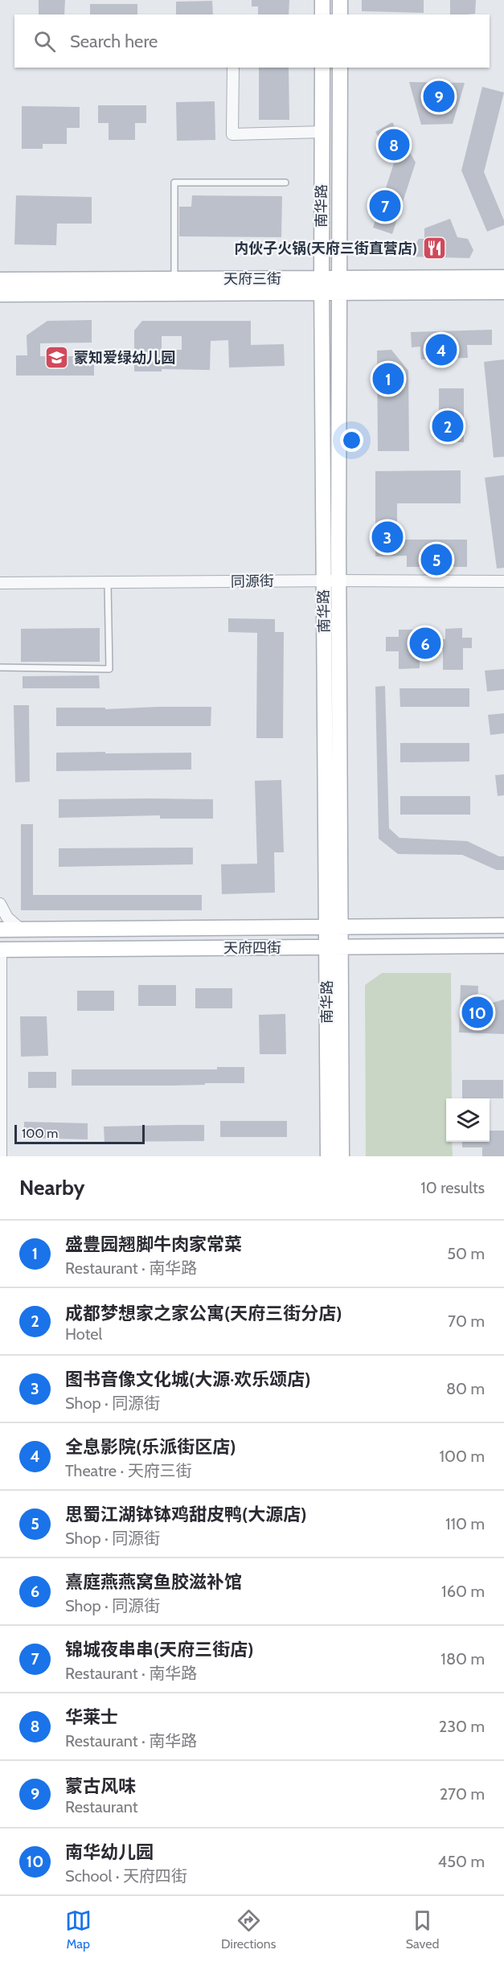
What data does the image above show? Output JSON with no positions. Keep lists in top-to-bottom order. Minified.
{"streets":{"main road":["南华路","天府三街","天府四街"],"street":["同源街"]},"crossings":[["南华路","天府三街"],["南华路","同源街"],["南华路","天府四街"]],"places":{"restaurant":["内伙子火锅(天府三街直营店)"],"school or university":["蒙知爱绿幼儿园"]},"scale_bar":"100 m","page":{"search":"Search here","pins":["9","8","7","4","1","2","3","5","6","10"],"scale":"100 m","heading":["Nearby","10 results"],"list":[{"mark":"1","name":"盛豊园翘脚牛肉家常菜","note":"Restaurant · 南华路","value":"50 m"},{"mark":"2","name":"成都梦想家之家公寓(天府三街分店)","note":"Hotel","value":"70 m"},{"mark":"3","name":"图书音像文化城(大源·欢乐颂店)","note":"Shop · 同源街","value":"80 m"},{"mark":"4","name":"全息影院(乐派街区店)","note":"Theatre · 天府三街","value":"100 m"},{"mark":"5","name":"思蜀江湖钵钵鸡甜皮鸭(大源店)","note":"Shop · 同源街","value":"110 m"},{"mark":"6","name":"熹庭燕燕窝鱼胶滋补馆","note":"Shop · 同源街","value":"160 m"},{"mark":"7","name":"锦城夜串串(天府三街店)","note":"Restaurant · 南华路","value":"180 m"},{"mark":"8","name":"华莱士","note":"Restaurant · 南华路","value":"230 m"},{"mark":"9","name":"蒙古风味","note":"Restaurant","value":"270 m"},{"mark":"10","name":"南华幼儿园","note":"School · 天府四街","value":"450 m"}],"nav":["Map","Directions","Saved"]}}
